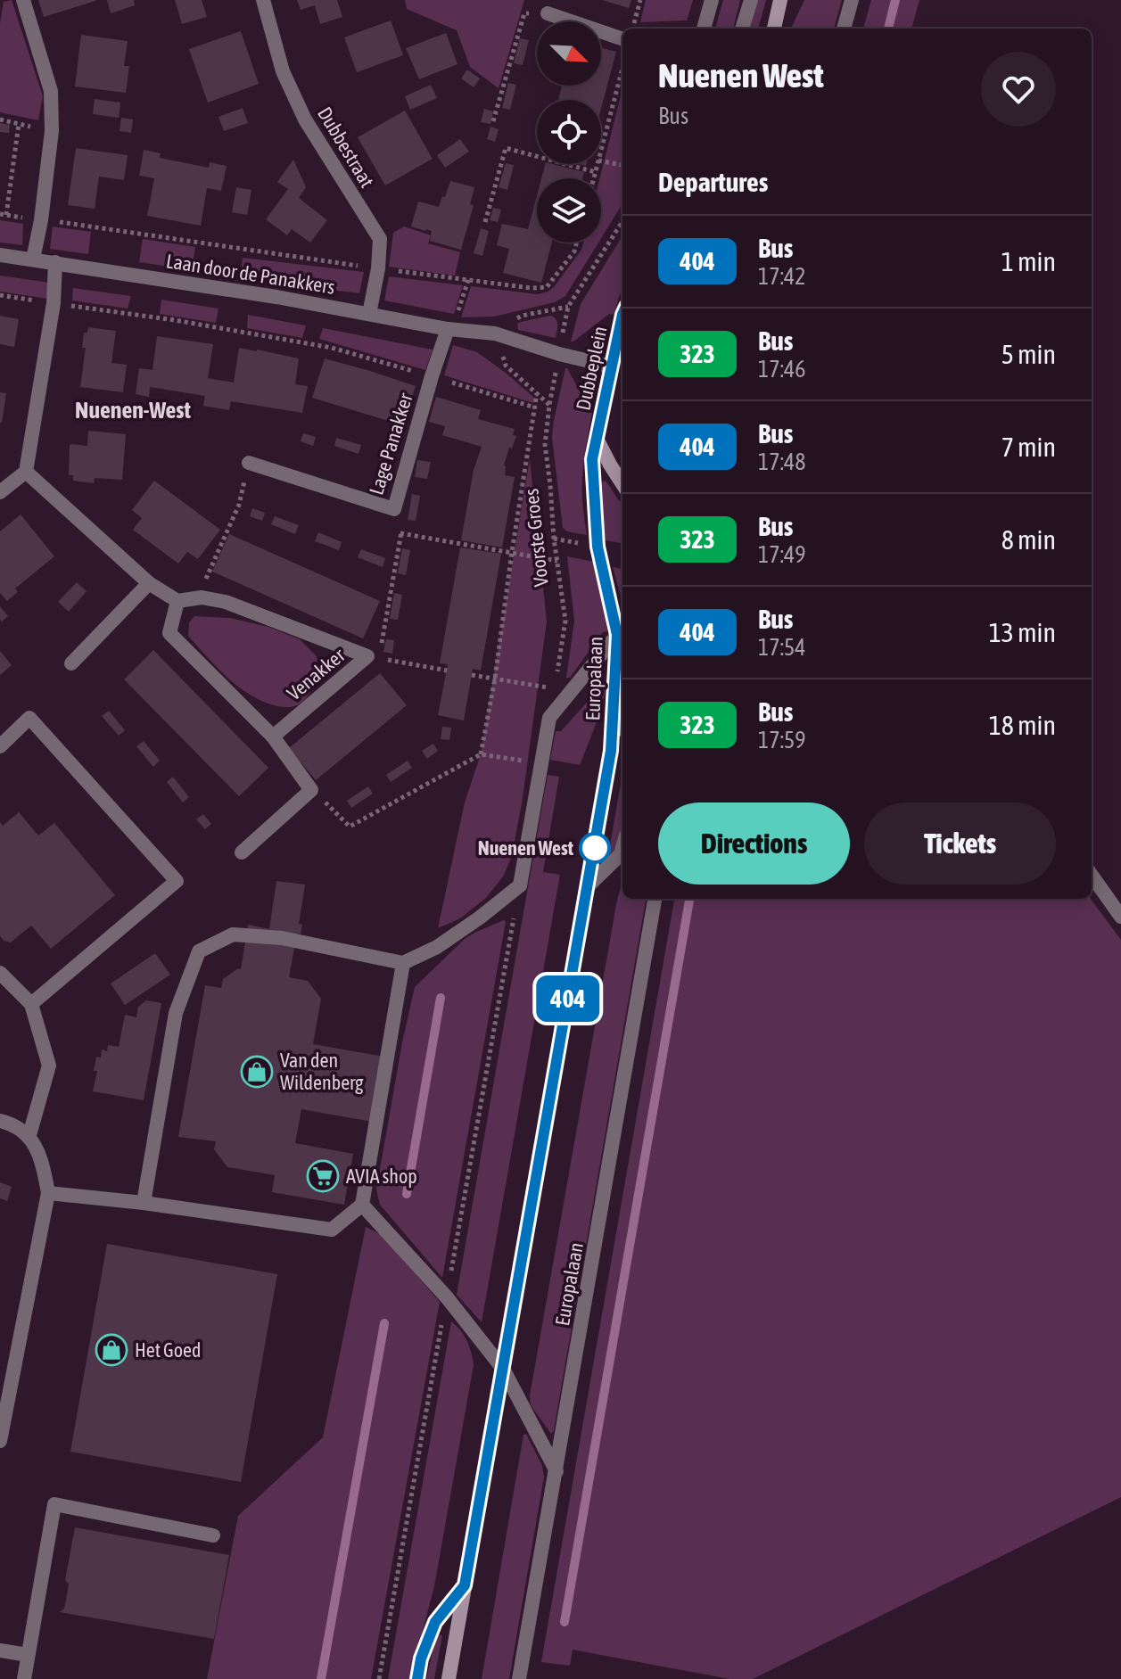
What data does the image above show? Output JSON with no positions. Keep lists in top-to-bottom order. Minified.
{"streets":{"main road":["Dubbeplein","Europalaan"],"street":["Dubbestraat","Laan door de Panakkers","Lage Panakker","Venakker"],"path":["Voorste Groes"]},"crossings":[["Dubbestraat","Laan door de Panakkers"],["Laan door de Panakkers","Dubbeplein"],["Laan door de Panakkers","Lage Panakker"],["Laan door de Panakkers","Voorste Groes"],["Dubbeplein","Europalaan"]],"districts":["Nuenen-West"],"places":{"other":["Nuenen West"],"shop":["Van den Wildenberg","Het Goed"],"supermarket":["AVIA shop"]},"lines":["bus line 404"],"north":"bottom right","page":{"on_map":"404","heading":[["Nuenen West","Bus"],"Departures"],"list":[{"mark":"404","name":"Bus","note":"17:42","value":"1 min"},{"mark":"323","name":"Bus","note":"17:46","value":"5 min"},{"mark":"404","name":"Bus","note":"17:48","value":"7 min"},{"mark":"323","name":"Bus","note":"17:49","value":"8 min"},{"mark":"404","name":"Bus","note":"17:54","value":"13 min"},{"mark":"323","name":"Bus","note":"17:59","value":"18 min"}],"buttons":["Directions","Tickets"]}}
